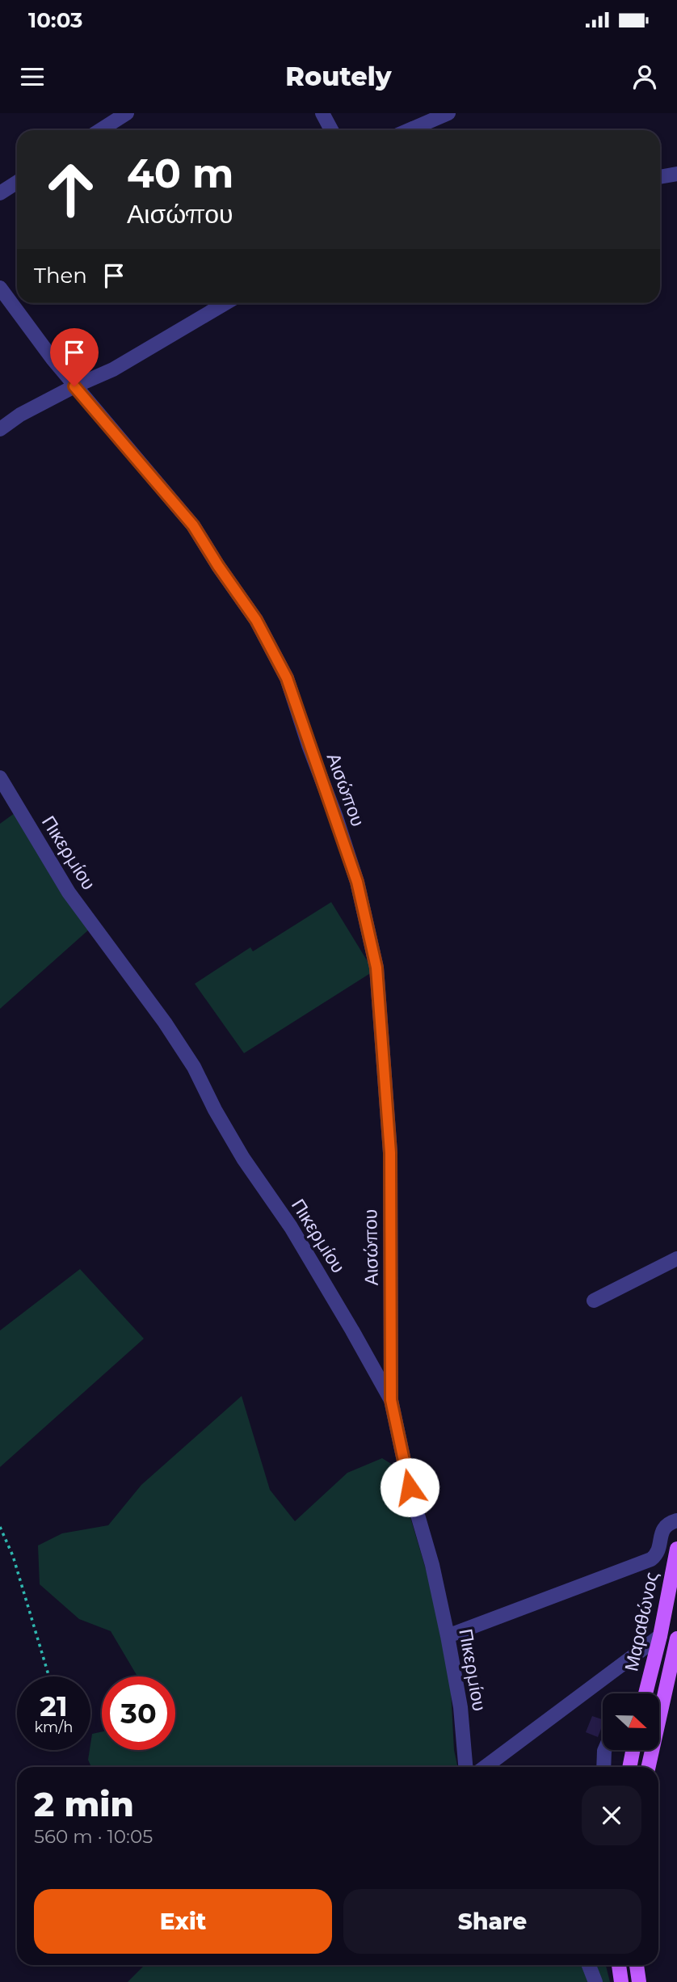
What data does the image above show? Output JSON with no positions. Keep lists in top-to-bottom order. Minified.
{"streets":{"main road":["Μαραθώνος"],"street":["Αισώπου","Πικερμίου"]},"crossings":[["Αισώπου","Πικερμίου"]],"north":"right","page":{"status":"10:03","header":"Routely","turn":["40 m","Αισώπου"],"then":"Then","speed":"21 km/h","limit":"30","heading":["2 min","560 m · 10:05"],"buttons":["Exit","Share"]}}
